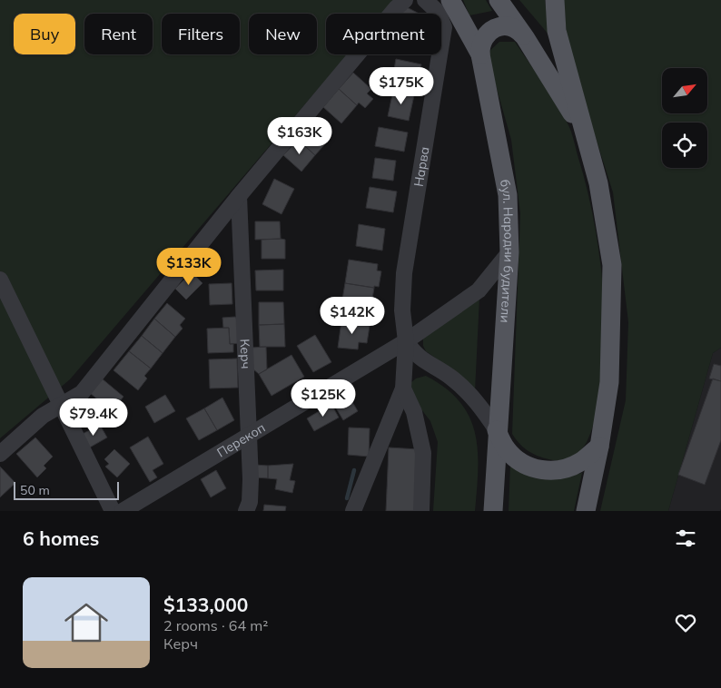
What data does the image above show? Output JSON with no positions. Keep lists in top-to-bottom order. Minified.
{"streets":{"main road":["бул. Народни будители"],"street":["Нарва","Керч","Перекоп"]},"crossings":[["Нарва","Перекоп"],["бул. Народни будители","Перекоп"],["Керч","Перекоп"]],"scale_bar":"50 m","north":"top right","page":{"chip":["Buy","Rent","Filters","New","Apartment"],"price":["$175K","$163K","$133K","$142K","$125K","$79.4K"],"scale":"50 m","heading":"6 homes","list":[{"name":"$133,000","note":"2 rooms · 64 m² · Керч"}]}}
